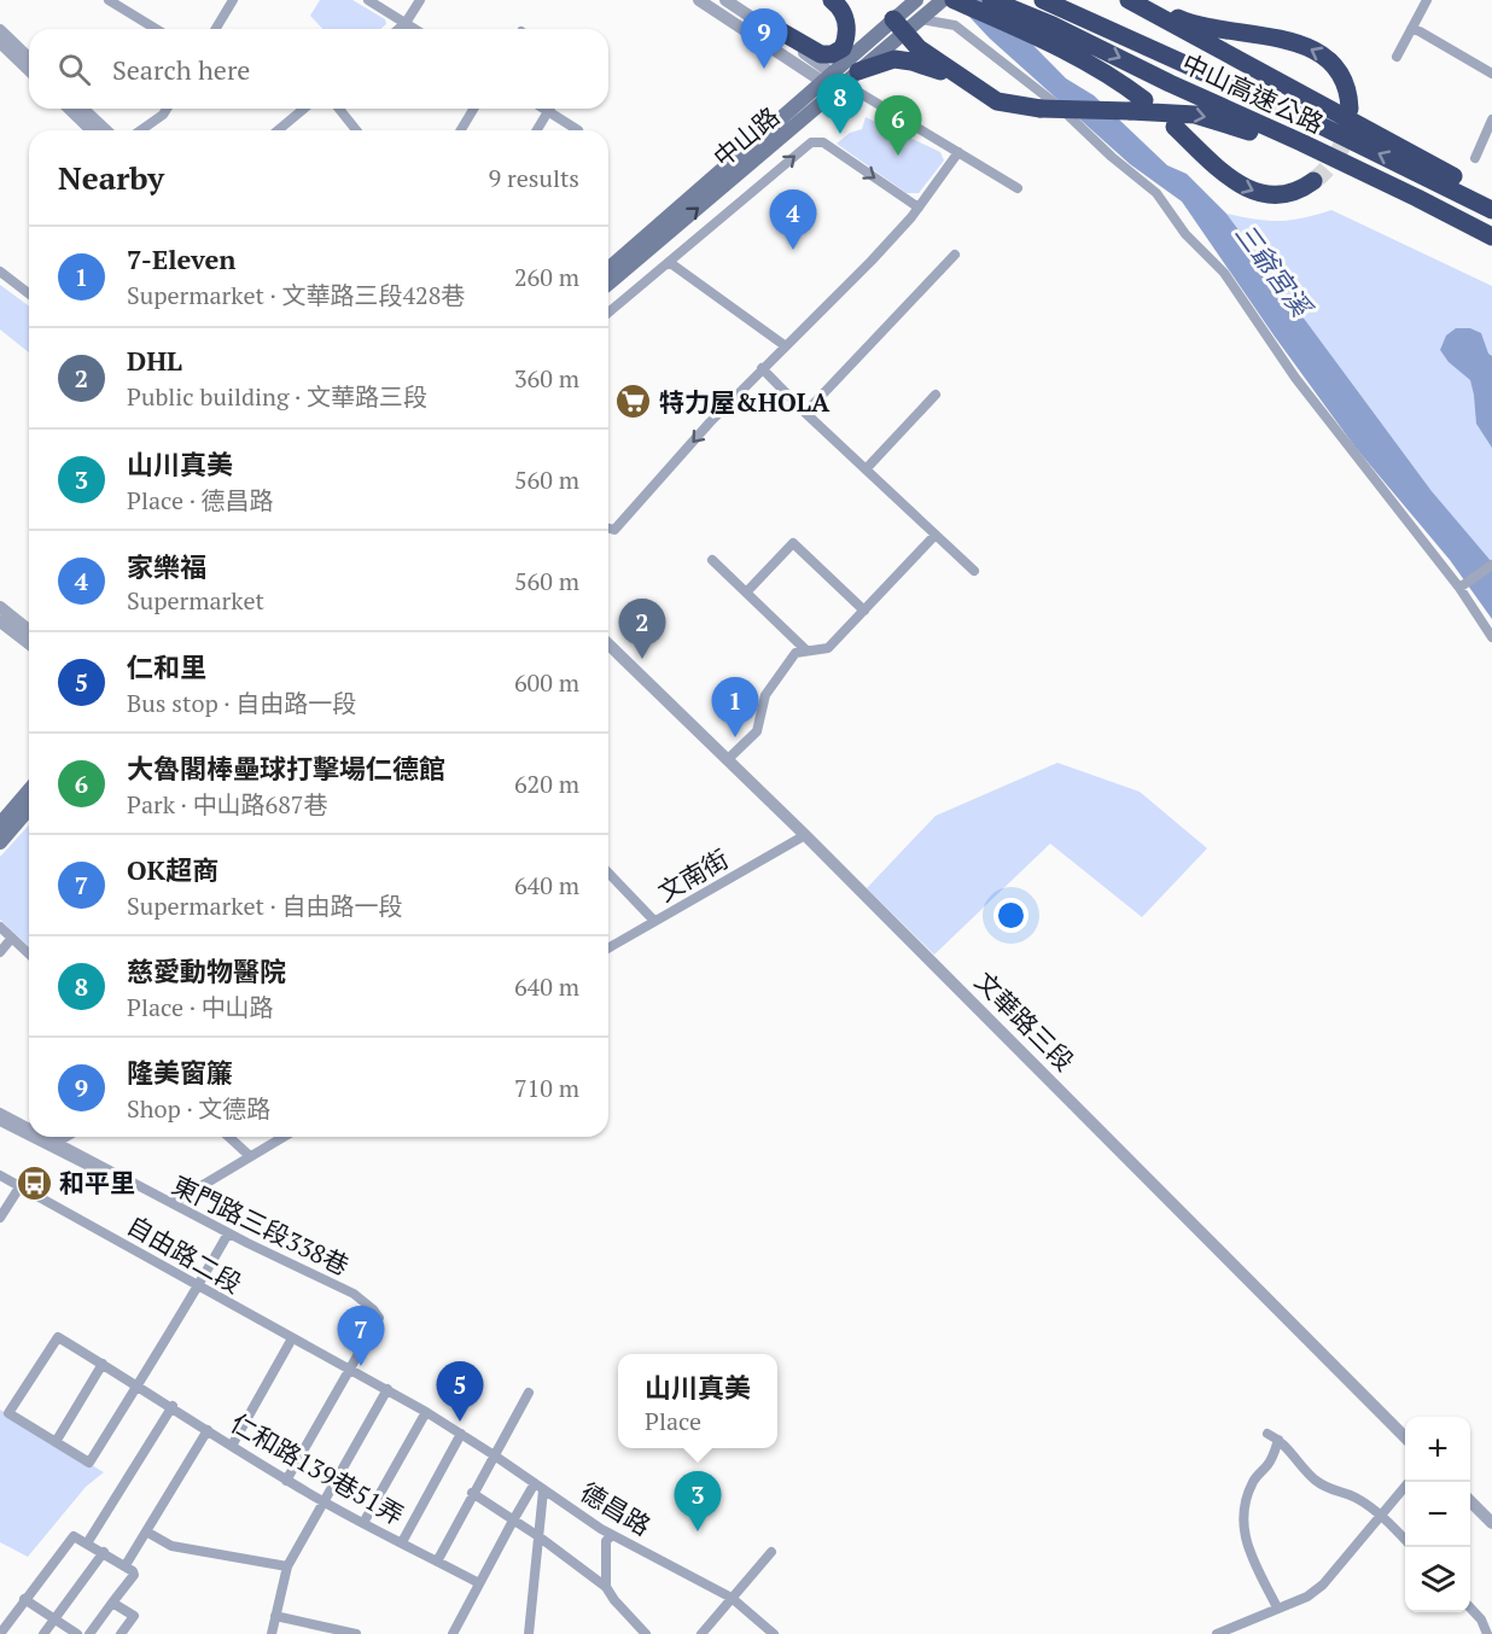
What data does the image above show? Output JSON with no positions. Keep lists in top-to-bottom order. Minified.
{"streets":{"highway":["中山高速公路"],"main road":["中山路"],"street":["文南街","文華路三段","東門路三段338巷","自由路二段","仁和路139巷51弄","德昌路"]},"crossings":[["文南街","文華路三段"],["東門路三段338巷","自由路二段"],["自由路二段","德昌路"]],"water":["三爺宮溪"],"places":{"supermarket":["特力屋&HOLA"],"bus stop":["和平里"]},"page":{"pins":["9","8","6","4","2","1","7","5","3"],"search":"Search here","heading":["Nearby","9 results"],"list":[{"mark":"1","name":"7-Eleven","note":"Supermarket · 文華路三段428巷","value":"260 m"},{"mark":"2","name":"DHL","note":"Public building · 文華路三段","value":"360 m"},{"mark":"3","name":"山川真美","note":"Place · 德昌路","value":"560 m"},{"mark":"4","name":"家樂福","note":"Supermarket","value":"560 m"},{"mark":"5","name":"仁和里","note":"Bus stop · 自由路一段","value":"600 m"},{"mark":"6","name":"大魯閣棒壘球打擊場仁德館","note":"Park · 中山路687巷","value":"620 m"},{"mark":"7","name":"OK超商","note":"Supermarket · 自由路一段","value":"640 m"},{"mark":"8","name":"慈愛動物醫院","note":"Place · 中山路","value":"640 m"},{"mark":"9","name":"隆美窗簾","note":"Shop · 文德路","value":"710 m"}],"popup":["山川真美","Place"],"map_buttons":["+","−"]}}
